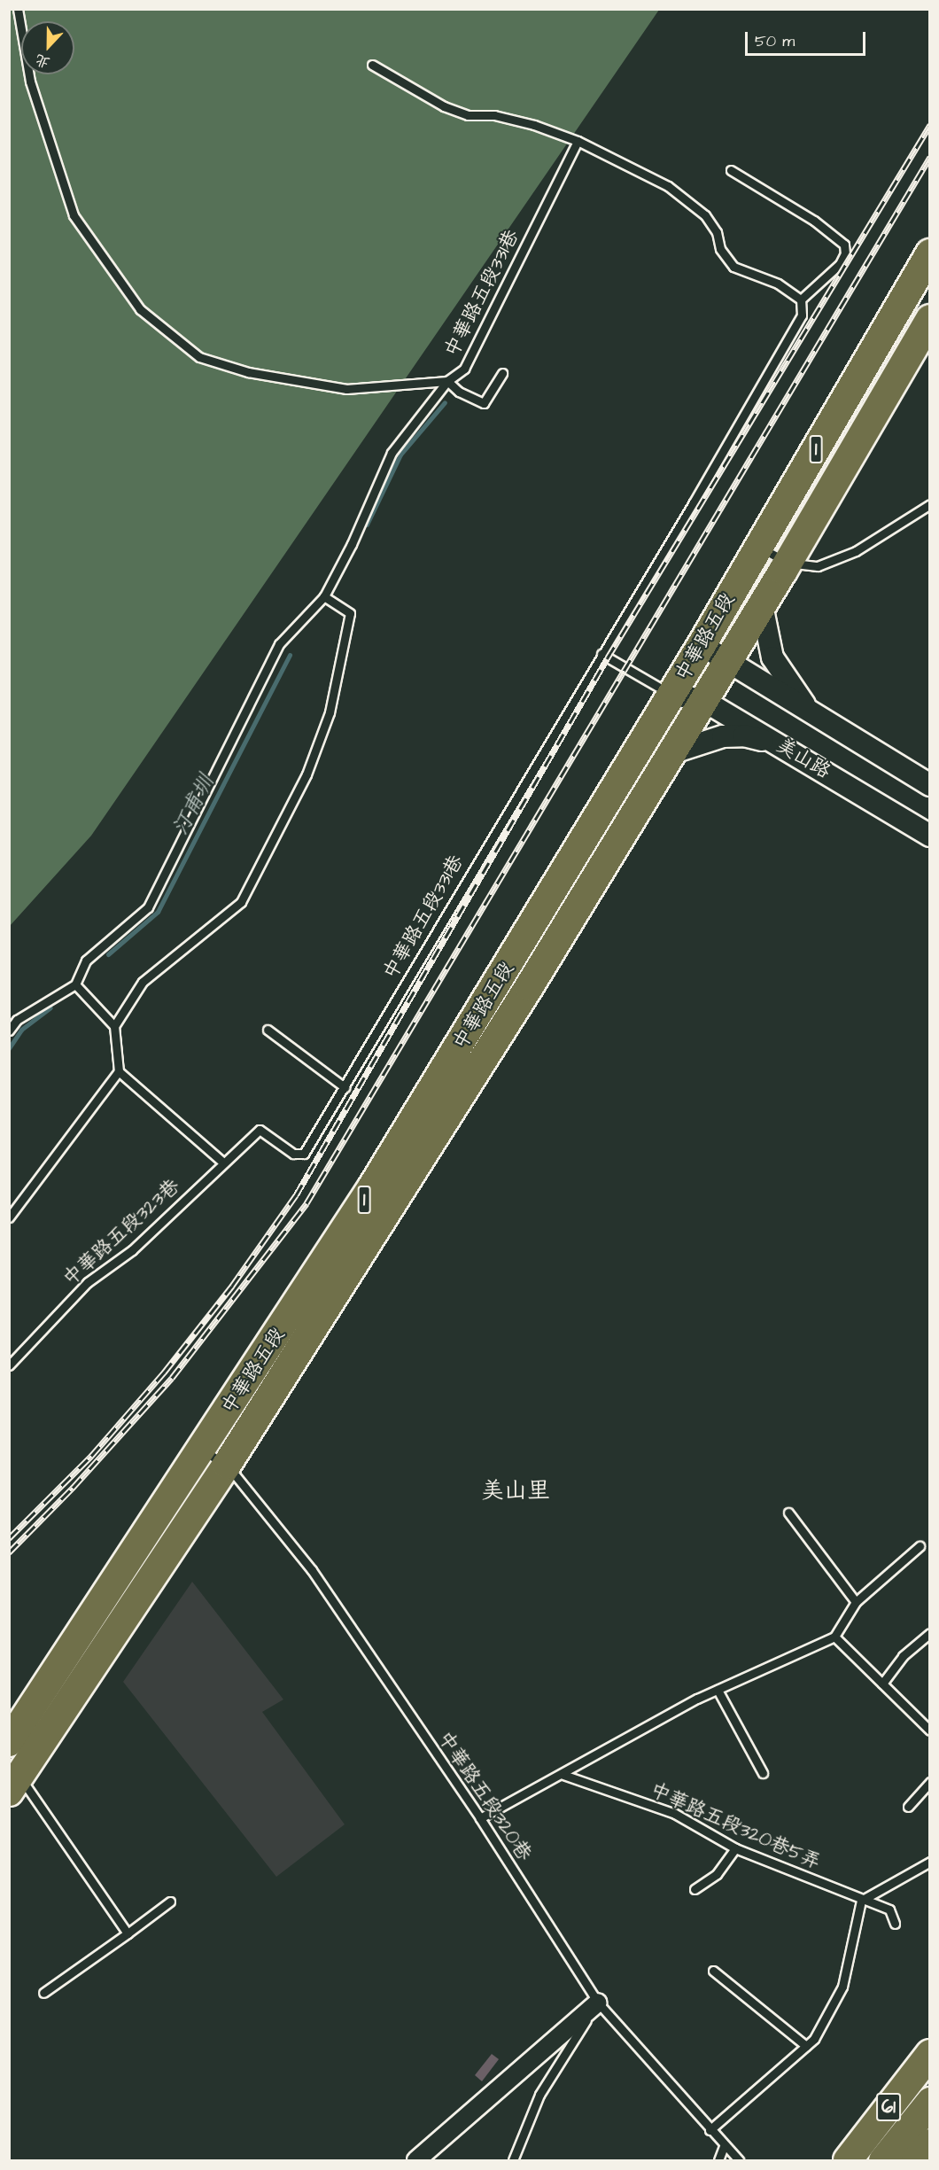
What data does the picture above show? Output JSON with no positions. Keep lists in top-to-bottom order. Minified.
{"streets":{"highway":["61"],"main road":["1","中華路五段"],"street":["美山路"],"lane":["中華路五段331巷","中華路五段323巷","中華路五段320巷","中華路五段320巷5弄"]},"crossings":[["中華路五段331巷","中華路五段323巷"],["中華路五段","美山路"],["中華路五段","中華路五段320巷"]],"districts":["美山里"],"water":["汀甫圳"],"scale_bar":"50 m","north":"bottom"}
